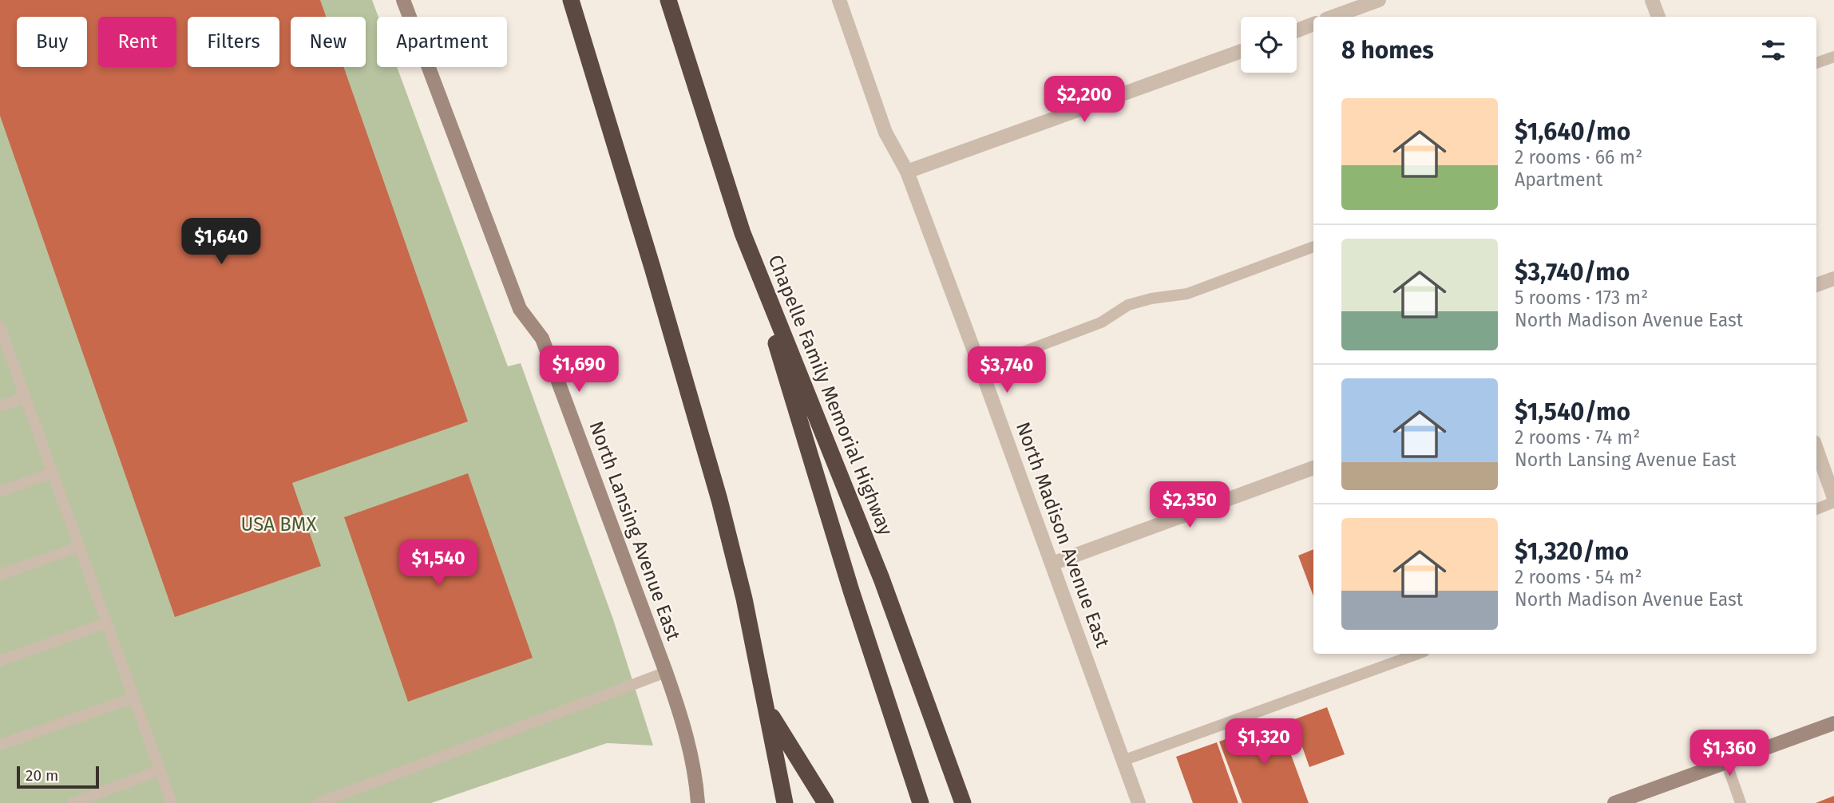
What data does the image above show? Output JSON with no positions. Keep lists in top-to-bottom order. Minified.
{"streets":{"highway":["Chapelle Family Memorial Highway"],"street":["North Lansing Avenue East","North Madison Avenue East"]},"parks":["USA BMX"],"scale_bar":"20 m","page":{"chip":["Buy","Rent","Filters","New","Apartment"],"heading":"8 homes","price":["$2,200","$1,640","$1,690","$3,740","$2,350","$1,540","$1,320","$1,360"],"list":[{"name":"$1,640/mo","note":"2 rooms · 66 m² · Apartment"},{"name":"$3,740/mo","note":"5 rooms · 173 m² · North Madison Avenue East"},{"name":"$1,540/mo","note":"2 rooms · 74 m² · North Lansing Avenue East"},{"name":"$1,320/mo","note":"2 rooms · 54 m² · North Madison Avenue East"}],"scale":"20 m"}}
